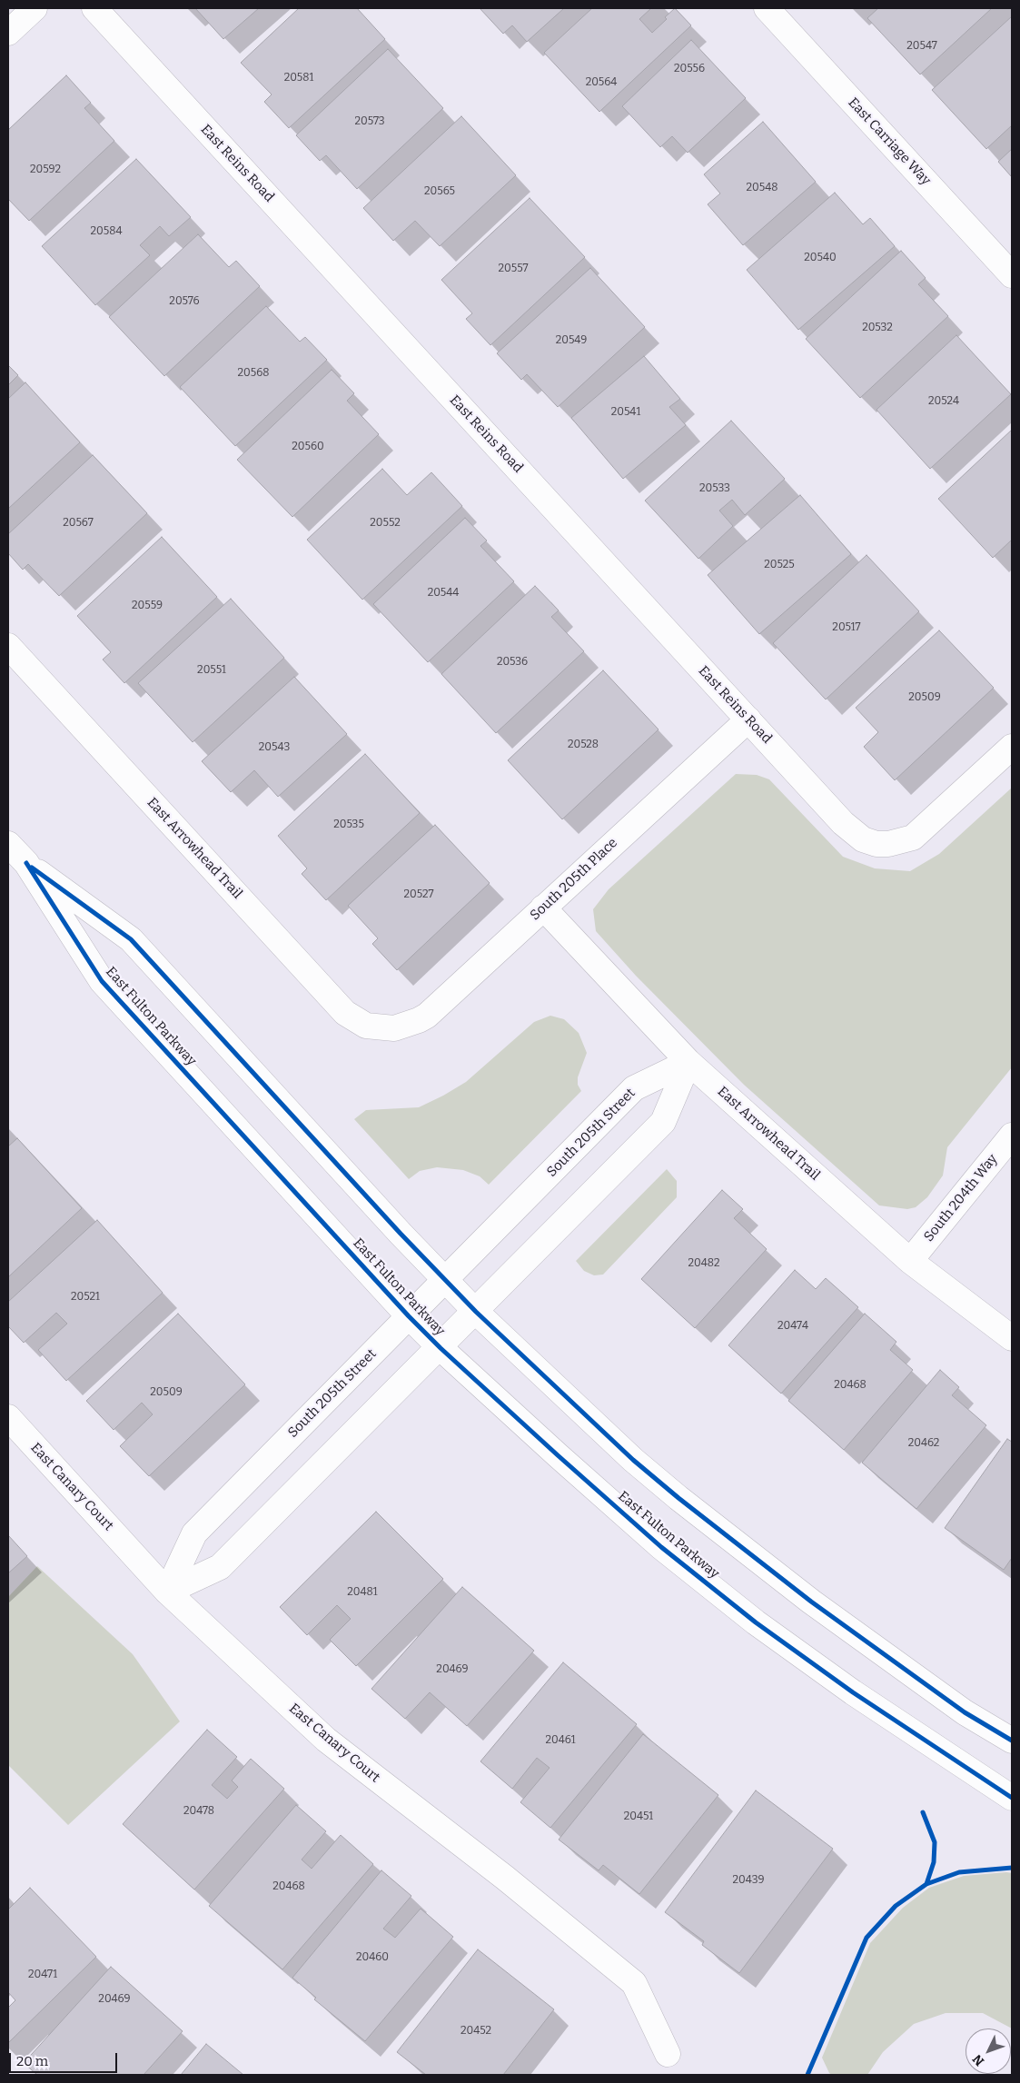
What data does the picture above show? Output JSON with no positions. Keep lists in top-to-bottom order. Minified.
{"streets":{"street":["East Carriage Way","East Reins Road","East Arrowhead Trail","South 205th Place","East Fulton Parkway","South 205th Street","South 204th Way","East Canary Court"]},"crossings":[["East Reins Road","South 205th Place"],["East Arrowhead Trail","South 205th Place"],["East Arrowhead Trail","South 205th Street"],["East Arrowhead Trail","South 204th Way"],["East Fulton Parkway","South 205th Street"],["South 205th Street","East Canary Court"]],"house_numbers":["20547","20556","20581","20564","20573","20592","20548","20565","20584","20540","20557","20576","20532","20549","20568","20524","20541","20560","20533","20567","20552","20525","20544","20559","20517","20536","20551","20509","20528","20543","20535","20527","20482","20521","20474","20468","20509","20462","20481","20469","20461","20478","20451","20439","20468","20460","20471","20469","20452"],"scale_bar":"20 m","north":"bottom left"}
